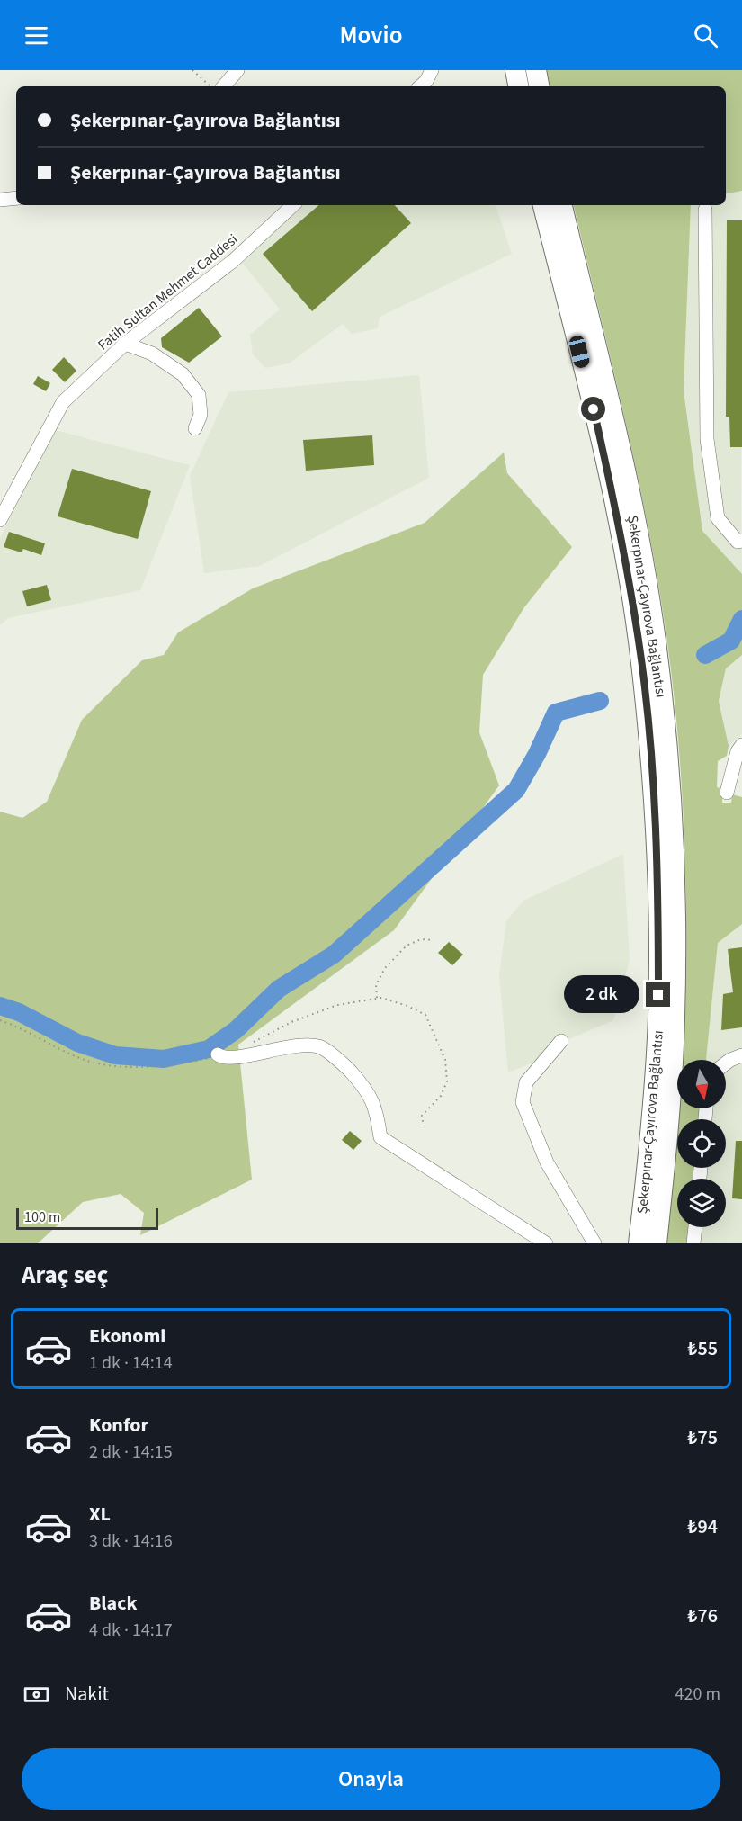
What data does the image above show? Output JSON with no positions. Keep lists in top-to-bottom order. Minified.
{"streets":{"highway":["Şekerpınar-Çayırova Bağlantısı"],"street":["Fatih Sultan Mehmet Caddesi"]},"scale_bar":"100 m","north":"bottom","page":{"header":"Movio","banner":["Şekerpınar-Çayırova Bağlantısı","Şekerpınar-Çayırova Bağlantısı"],"bubble":"2 dk","scale":"100 m","heading":"Araç seç","list":[{"name":"Ekonomi","note":"1 dk · 14:14","value":"₺55"},{"name":"Konfor","note":"2 dk · 14:15","value":"₺75"},{"name":"XL","note":"3 dk · 14:16","value":"₺94"},{"name":"Black","note":"4 dk · 14:17","value":"₺76"}],"pay":["Nakit","420 m"],"buttons":"Onayla"}}
